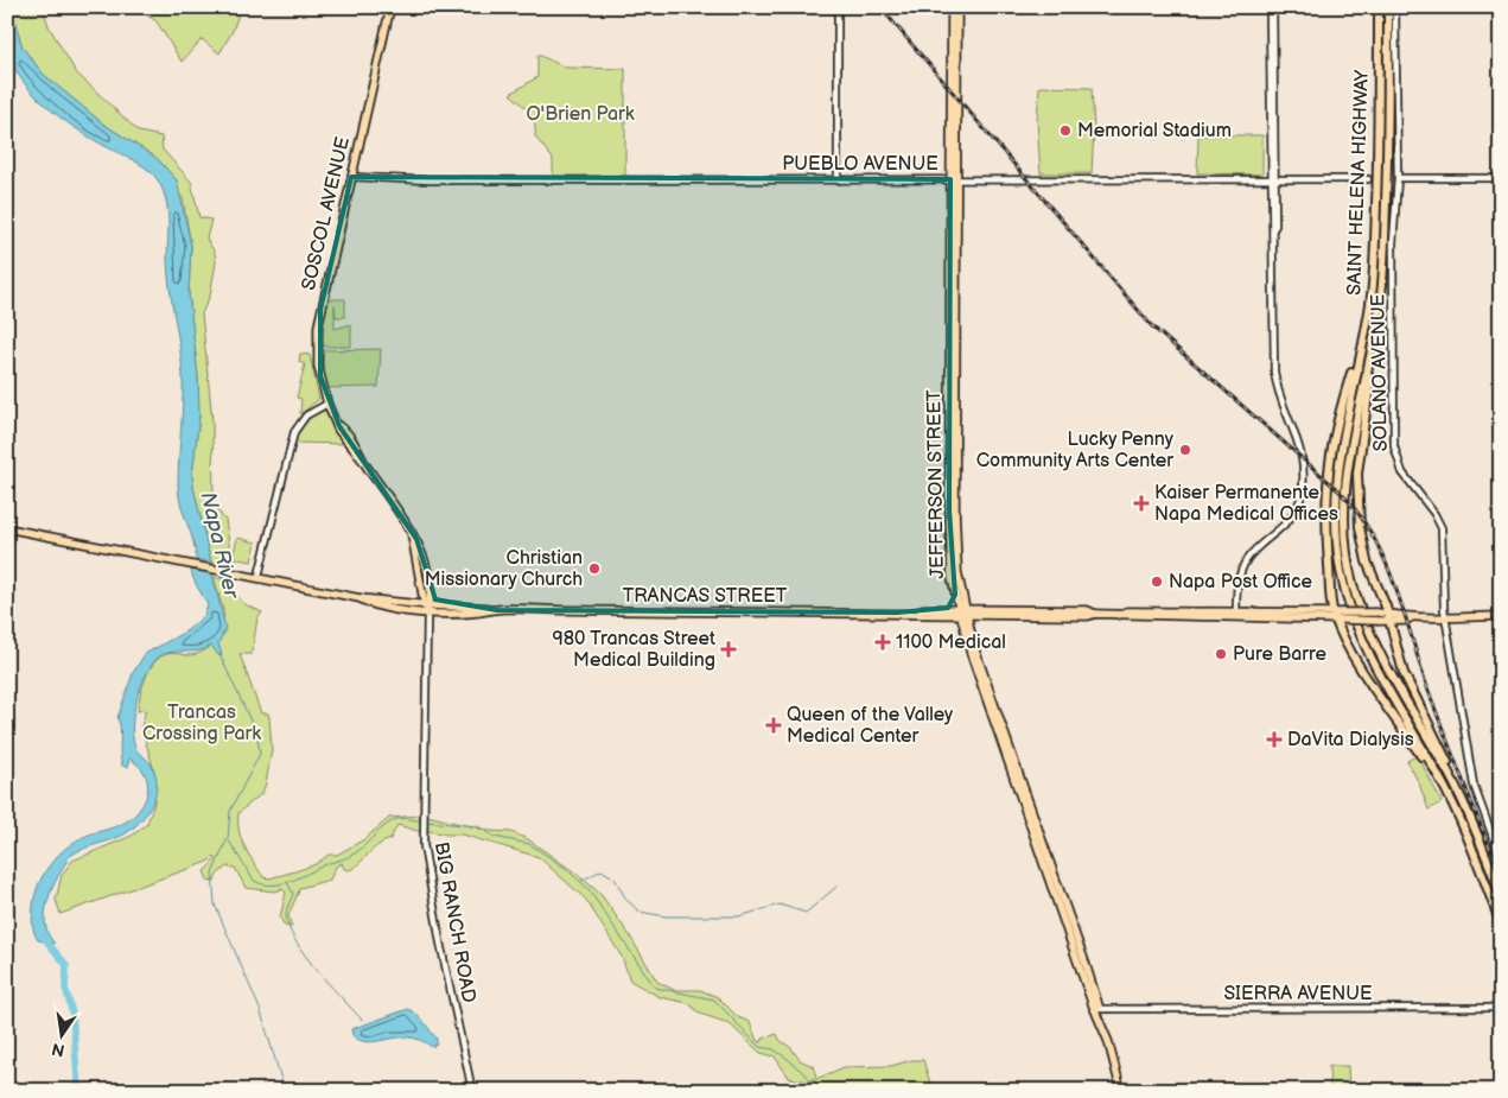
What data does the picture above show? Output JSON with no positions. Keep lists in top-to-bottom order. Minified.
{"streets":{"highway":["SAINT HELENA HIGHWAY"],"main road":["SOSCOL AVENUE","JEFFERSON STREET","TRANCAS STREET"],"street":["PUEBLO AVENUE","SOLANO AVENUE","BIG RANCH ROAD","SIERRA AVENUE"]},"crossings":[["PUEBLO AVENUE","SOSCOL AVENUE"],["PUEBLO AVENUE","JEFFERSON STREET"],["SOSCOL AVENUE","TRANCAS STREET"],["SOSCOL AVENUE","BIG RANCH ROAD"],["JEFFERSON STREET","TRANCAS STREET"],["JEFFERSON STREET","SIERRA AVENUE"],["TRANCAS STREET","BIG RANCH ROAD"]],"water":["Napa River"],"parks":["O'Brien Park","Trancas Crossing Park"],"places":{"other":["Memorial Stadium","Lucky Penny Community Arts Center","Christian Missionary Church","Napa Post Office","Pure Barre"],"health":["Kaiser Permanente Napa Medical Offices","1100 Medical","980 Trancas Street Medical Building","Queen of the Valley Medical Center","DaVita Dialysis"]},"north":"bottom"}
